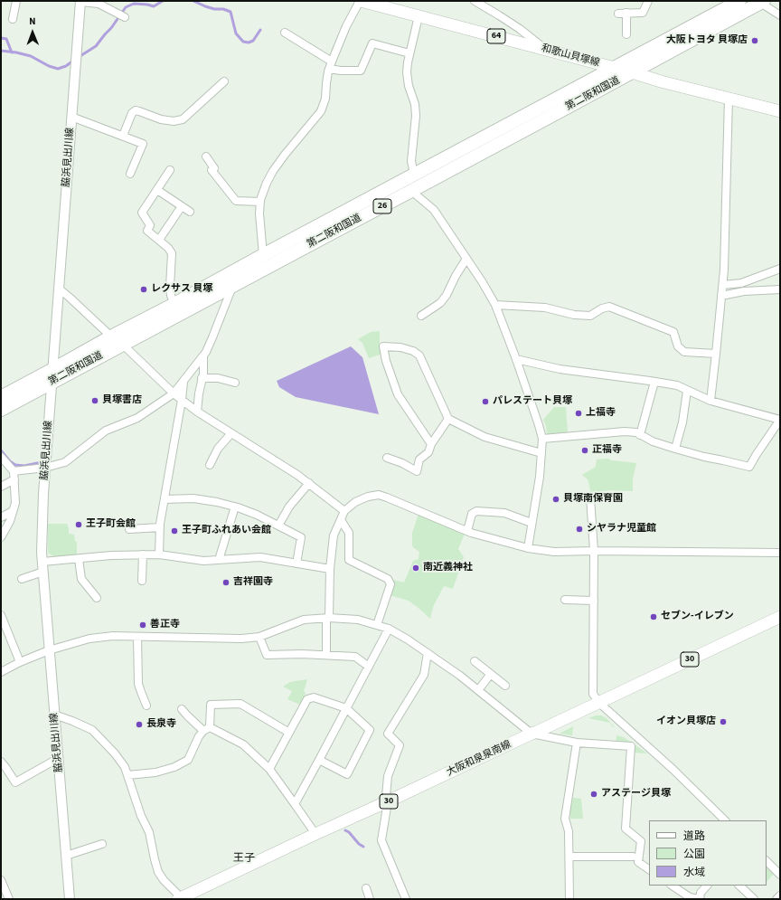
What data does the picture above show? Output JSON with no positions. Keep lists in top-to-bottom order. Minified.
{"streets":{"highway":["第二阪和国道","26"],"main road":["64","和歌山貝塚線","30","大阪和泉泉南線"],"street":["脇浜見出川線"]},"crossings":[["和歌山貝塚線","第二阪和国道"],["第二阪和国道","脇浜見出川線"]],"districts":["王子"],"places":["大阪トヨタ 貝塚店","レクサス 貝塚","貝塚書店","パレステート貝塚","上福寺","正福寺","貝塚南保育園","王子町会館","シヤラナ児童館","王子町ふれあい会館","南近義神社","吉祥園寺","セブン-イレブン","善正寺","イオン貝塚店","長泉寺","アステージ貝塚"],"legend":["道路","公園","水域"],"north":"top"}
